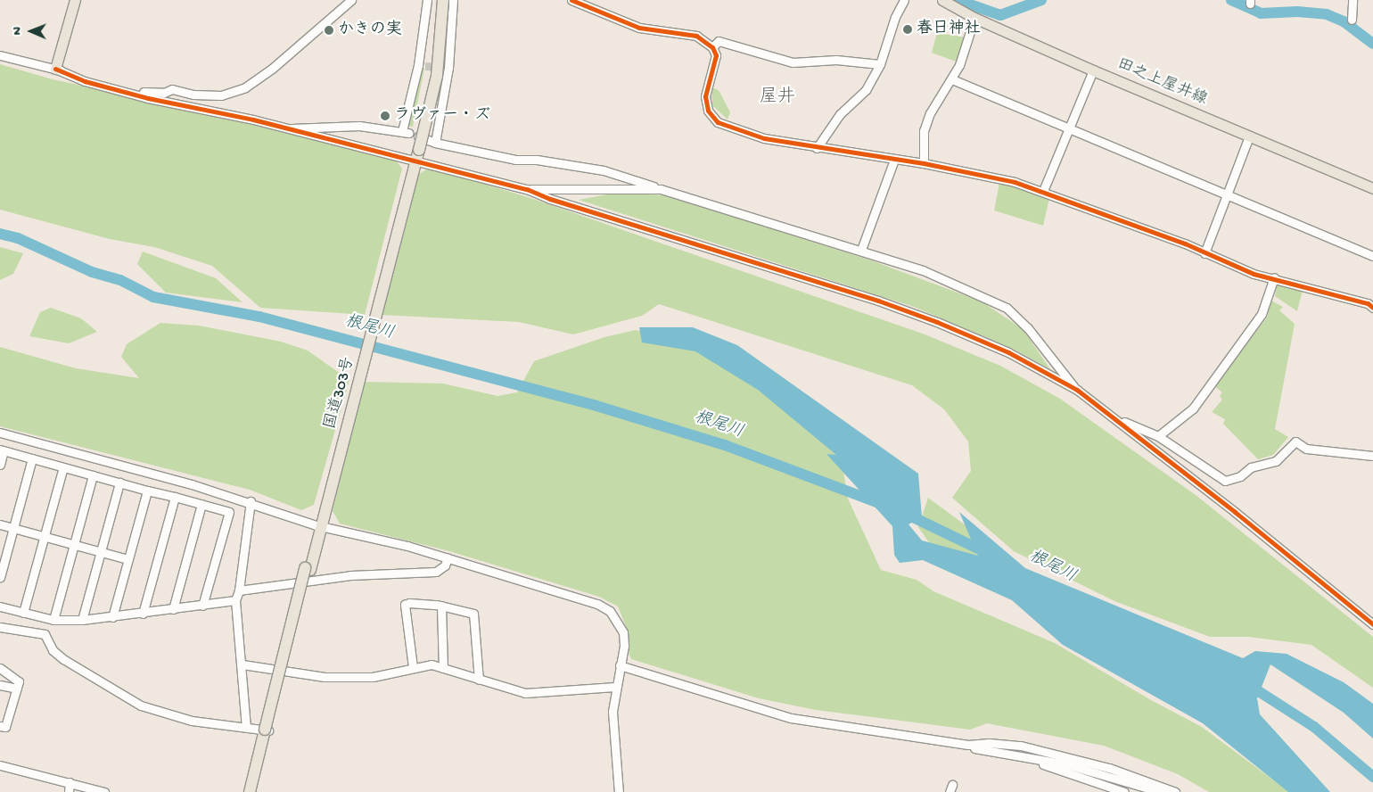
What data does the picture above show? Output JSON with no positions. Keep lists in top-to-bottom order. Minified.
{"streets":{"highway":["国道303号"],"main road":["田之上屋井線"]},"districts":["屋井"],"water":["根尾川"],"places":["春日神社","かきの実","ラヴァー・ズ"],"north":"left"}
